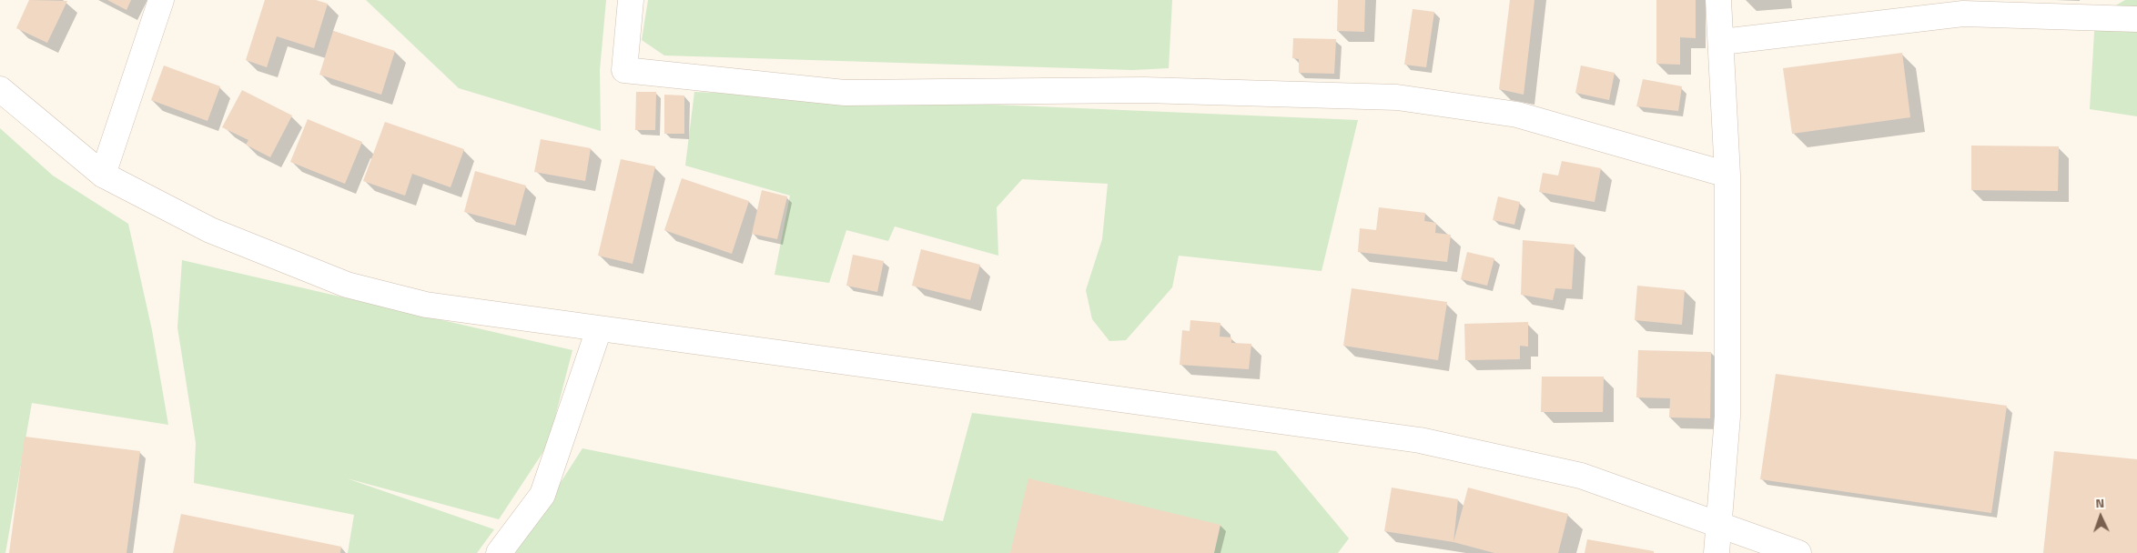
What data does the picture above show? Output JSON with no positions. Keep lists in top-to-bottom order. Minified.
{"north":"top"}
